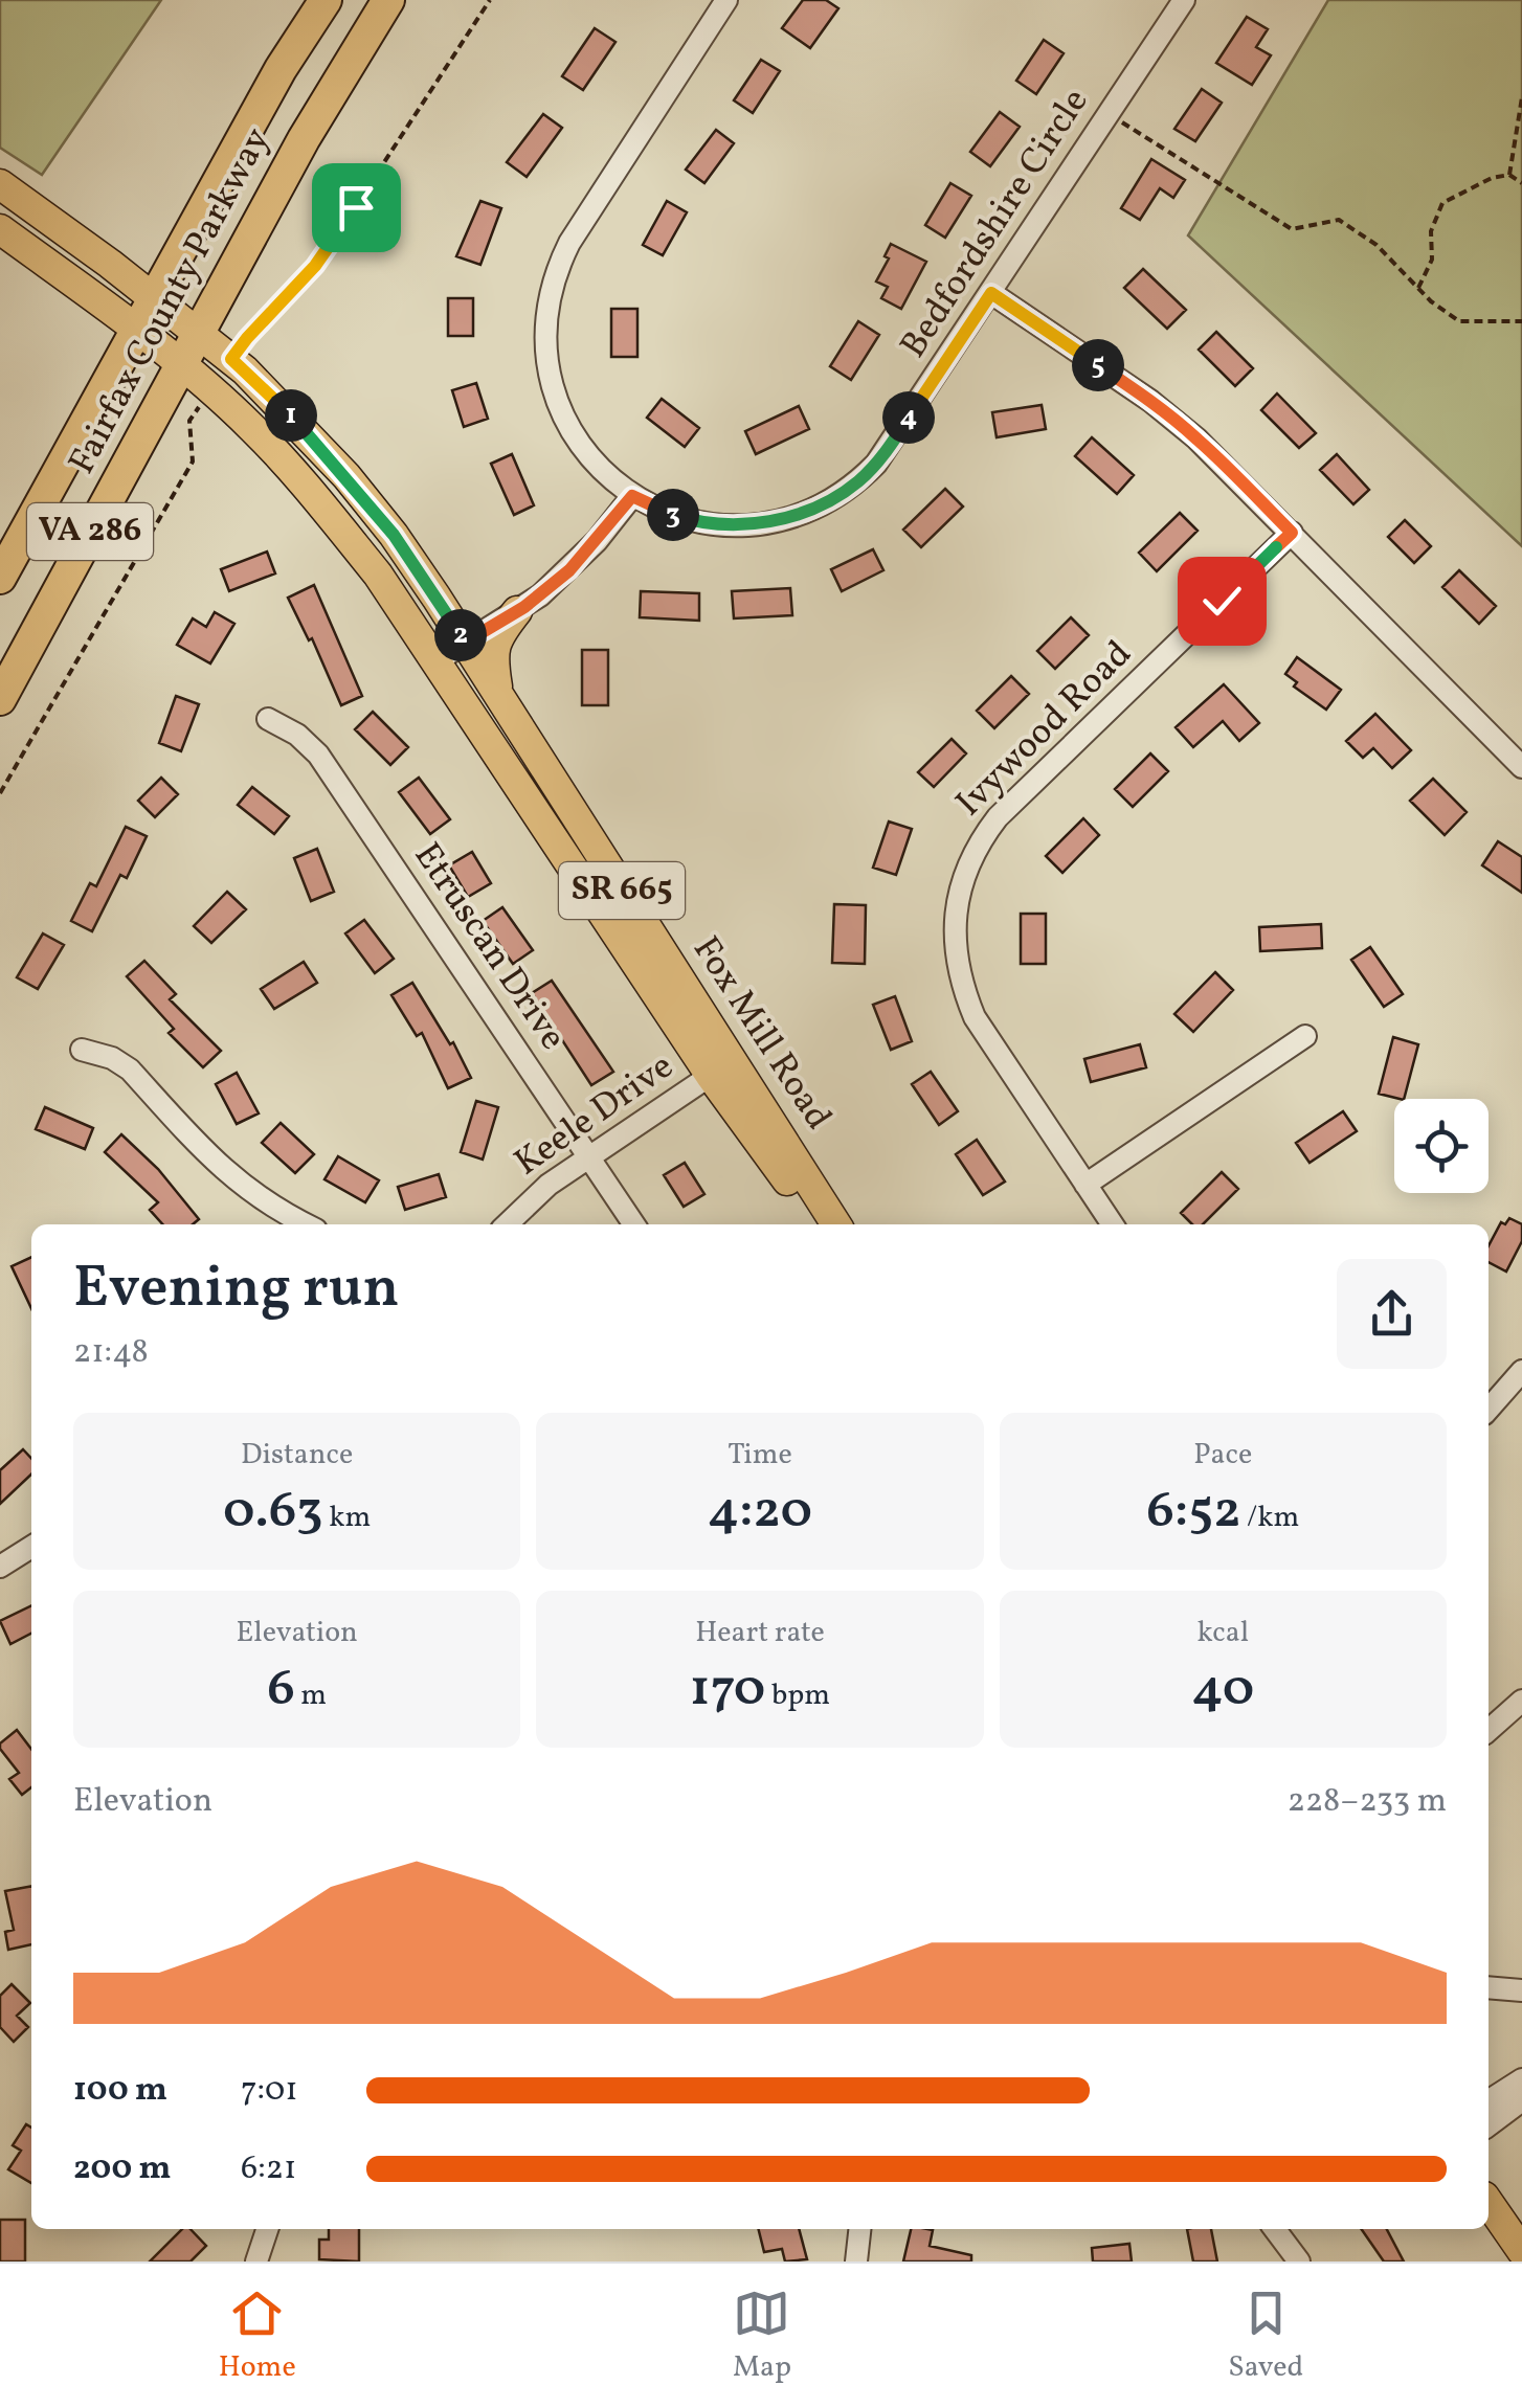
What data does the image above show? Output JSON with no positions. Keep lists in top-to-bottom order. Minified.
{"streets":{"highway":["Fairfax County Parkway","VA 286"],"main road":["SR 665","Fox Mill Road"],"street":["Bedfordshire Circle","Ivywood Road","Etruscan Drive","Keele Drive"]},"crossings":[["Fairfax County Parkway","Fox Mill Road"],["Etruscan Drive","Keele Drive"],["Fox Mill Road","Keele Drive"]],"page":{"pins":["5","1","4","3","2"],"heading":["Evening run","21:48"],"stats":[["Distance","0.63 km"],["Time","4:20"],["Pace","6:52 /km"],["Elevation","6 m"],["Heart rate","170 bpm"],["kcal","40"]],"chart":["Elevation","228–233 m"],"list":[{"name":"100 m","note":"7:01"},{"name":"200 m","note":"6:21"}],"tabs":["Home","Map","Saved"]}}
